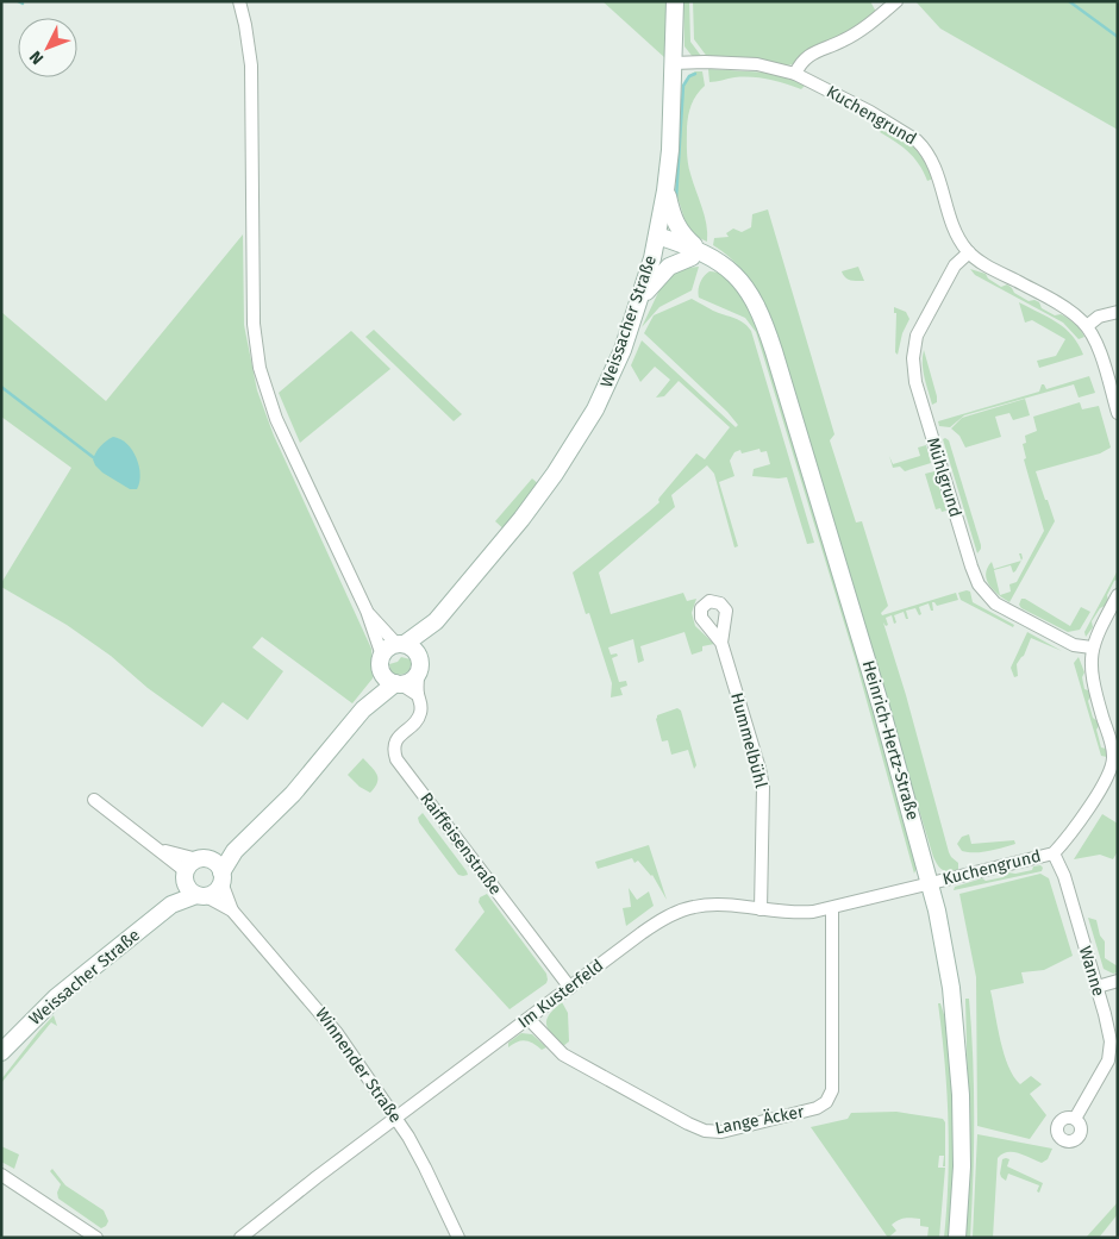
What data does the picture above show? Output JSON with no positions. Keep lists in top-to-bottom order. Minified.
{"streets":{"main road":["Weissacher Straße","Heinrich-Hertz-Straße"],"street":["Kuchengrund","Mühlgrund","Hummelbühl","Raiffeisenstraße","Wanne","Im Kusterfeld","Winnender Straße","Lange Äcker"]},"crossings":[["Kuchengrund","Weissacher Straße"],["Kuchengrund","Mühlgrund"],["Kuchengrund","Heinrich-Hertz-Straße"],["Kuchengrund","Wanne"],["Kuchengrund","Im Kusterfeld"],["Weissacher Straße","Heinrich-Hertz-Straße"],["Weissacher Straße","Raiffeisenstraße"],["Weissacher Straße","Winnender Straße"],["Hummelbühl","Im Kusterfeld"],["Heinrich-Hertz-Straße","Im Kusterfeld"],["Raiffeisenstraße","Im Kusterfeld"],["Im Kusterfeld","Winnender Straße"],["Im Kusterfeld","Lange Äcker"]],"north":"bottom left"}
